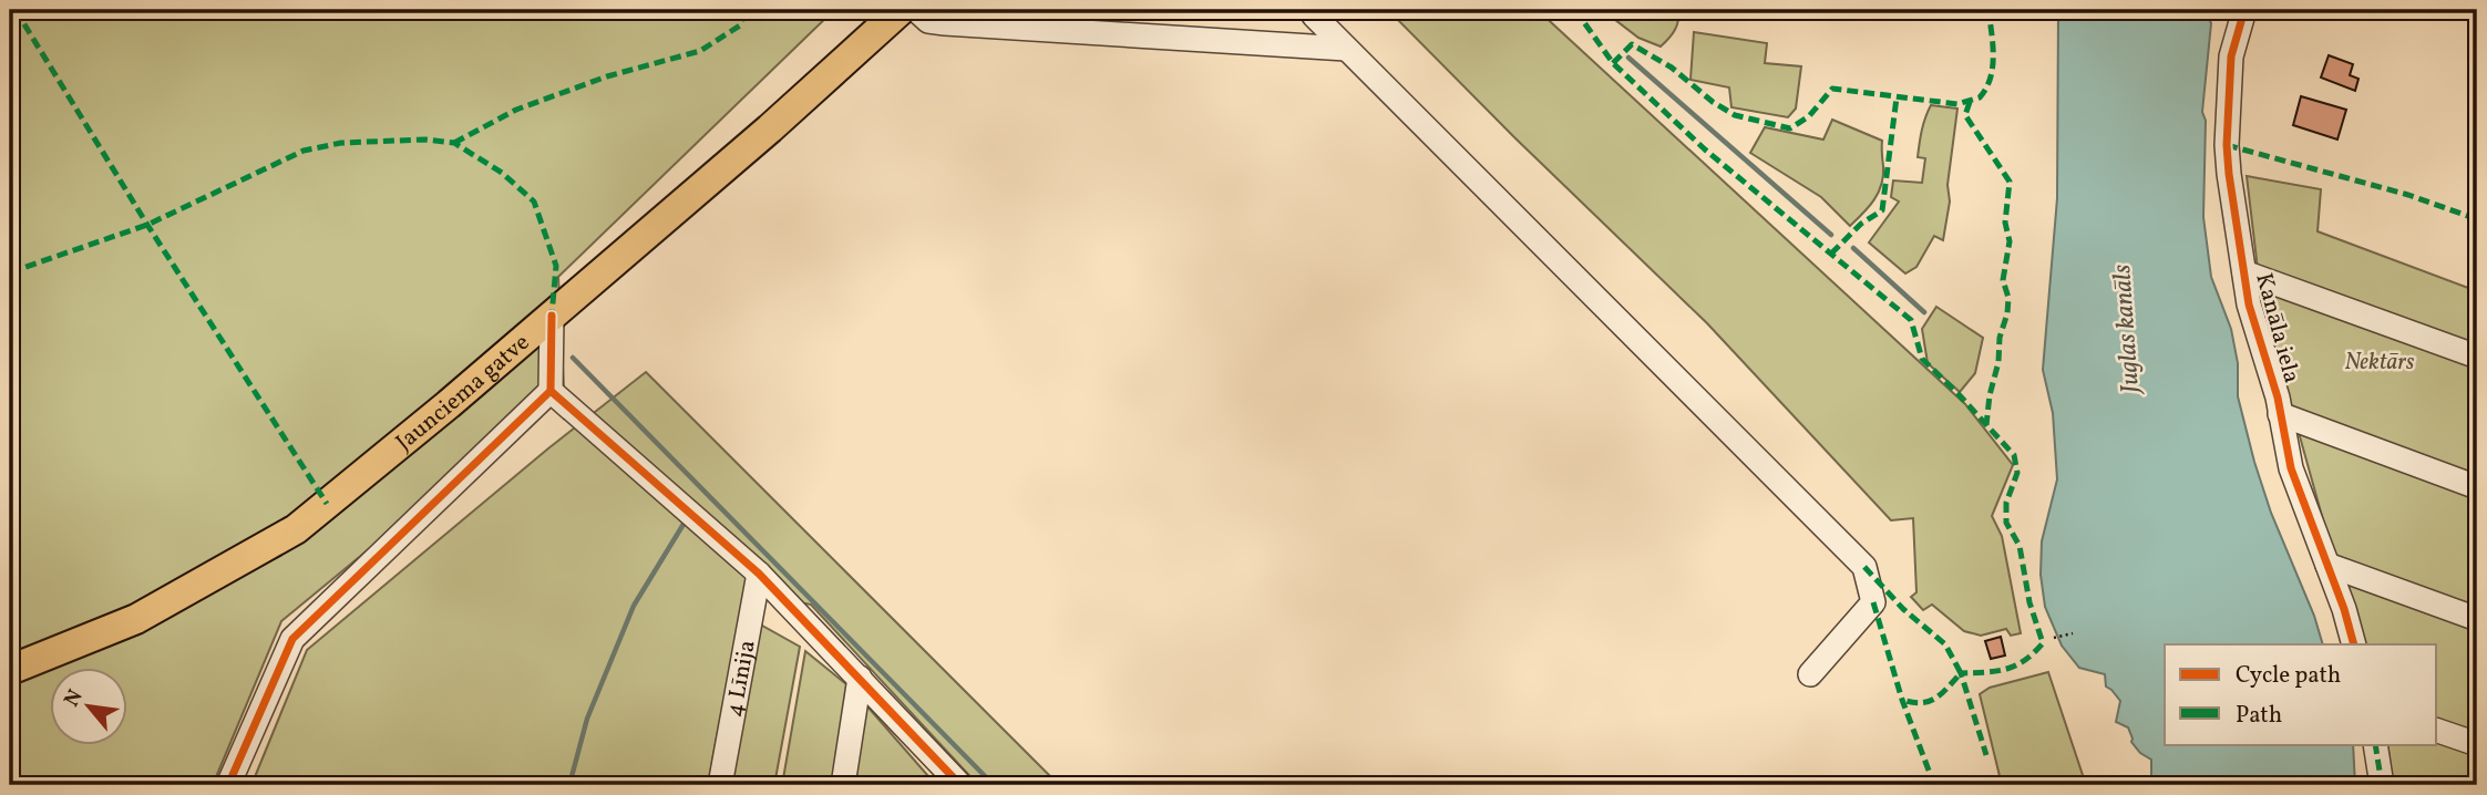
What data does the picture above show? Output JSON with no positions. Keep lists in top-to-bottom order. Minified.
{"streets":{"main road":["Jaunciema gatve"],"street":["Kanāla iela","4 Līnija"]},"water":["Juglas kanāls"],"parks":["Nektārs"],"legend":["Cycle path","Path"],"north":"top left"}
